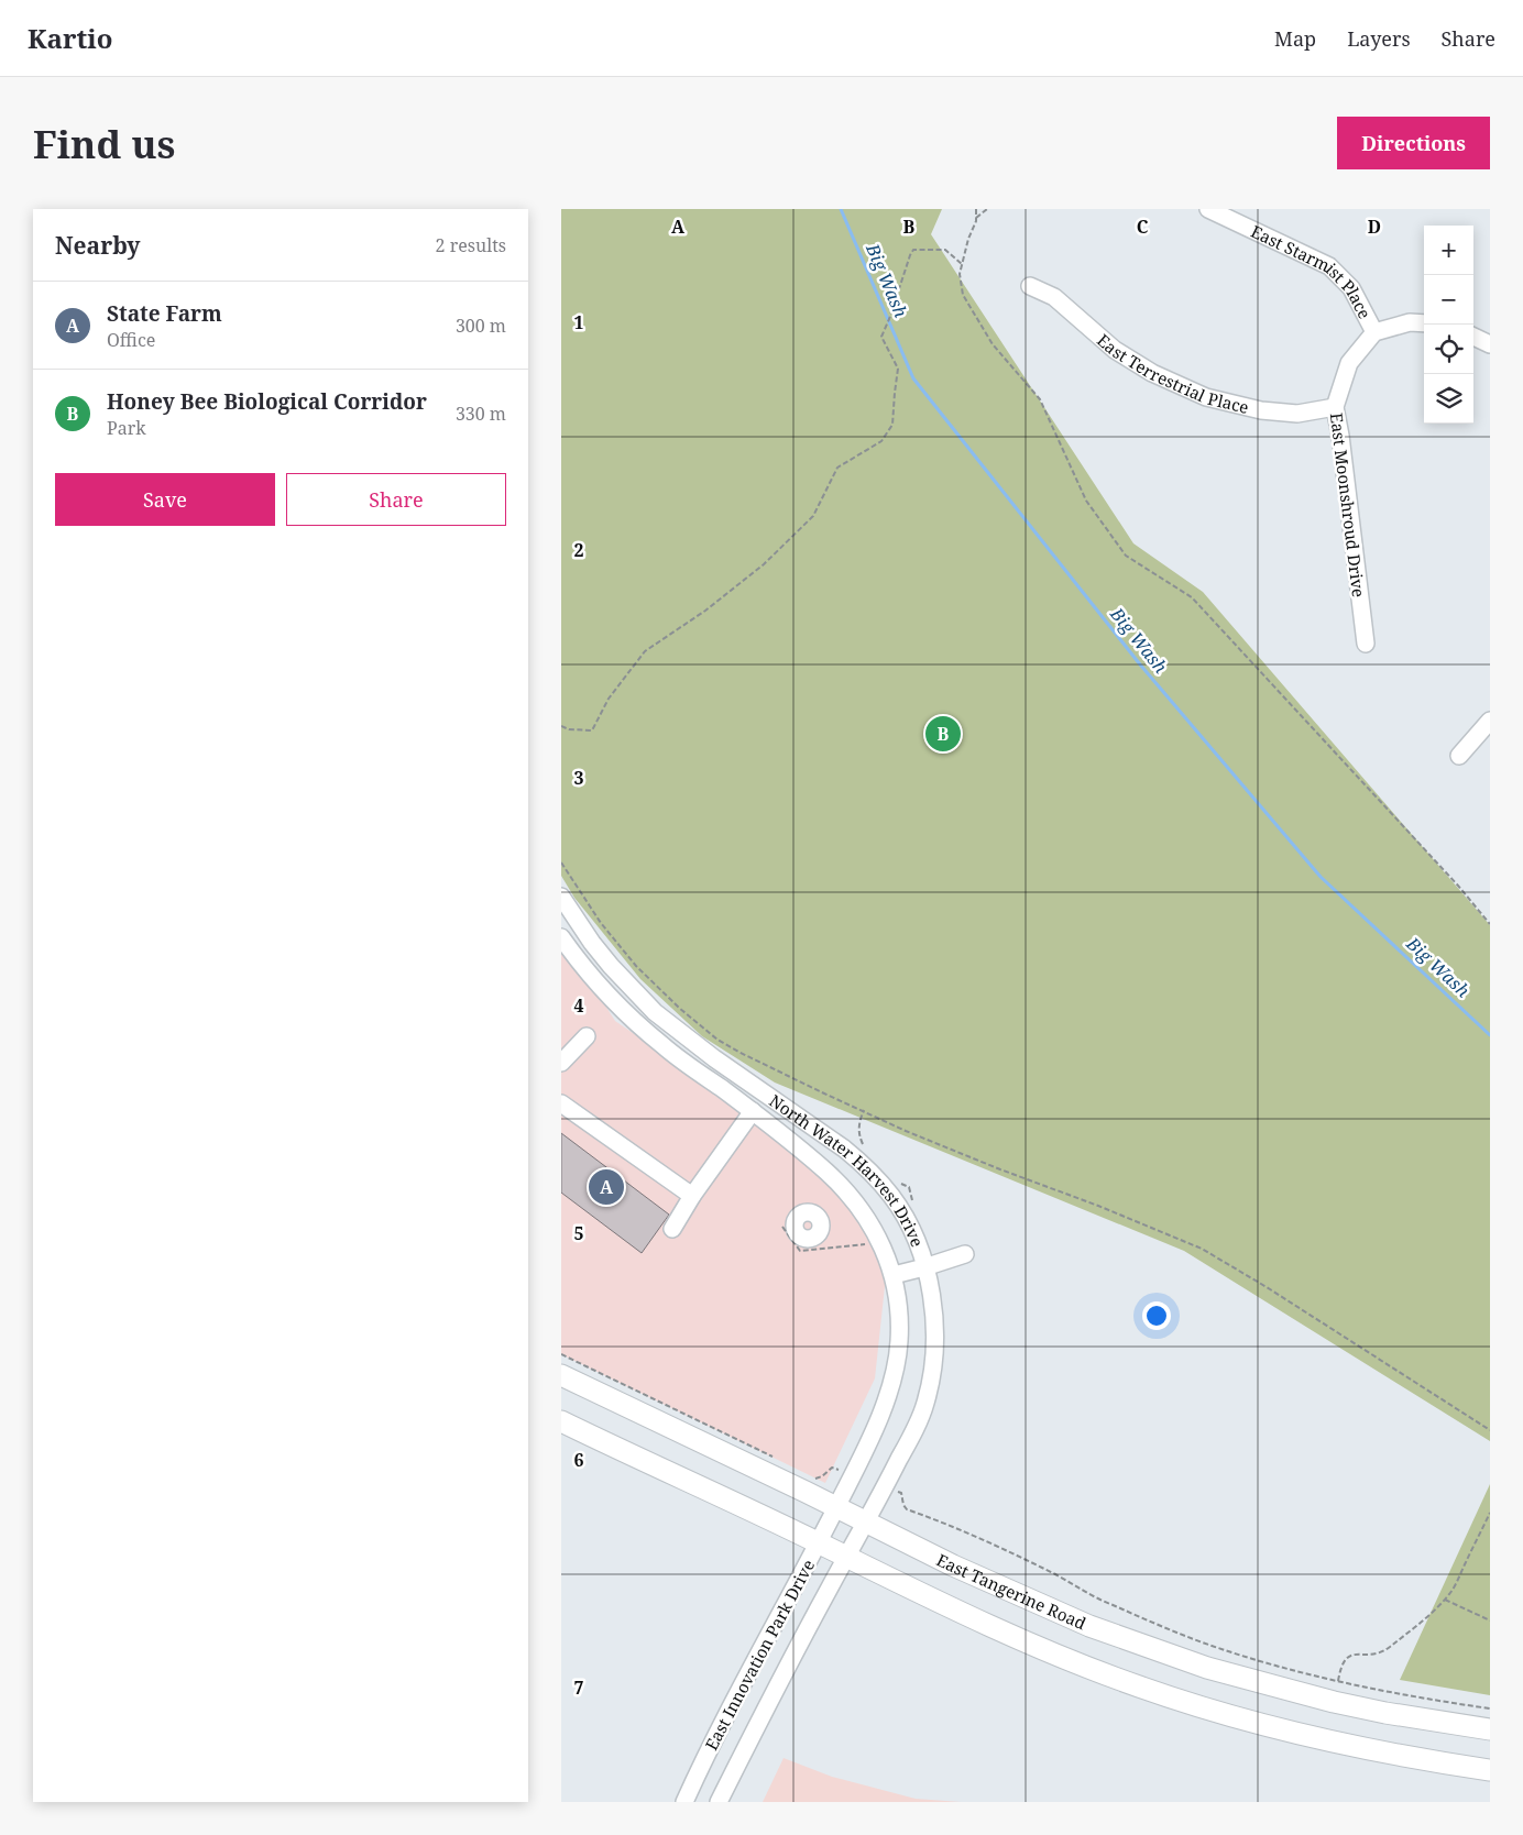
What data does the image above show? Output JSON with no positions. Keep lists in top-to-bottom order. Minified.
{"streets":{"main road":["East Tangerine Road"],"street":["East Starmist Place","East Terrestrial Place","East Moonshroud Drive","North Water Harvest Drive","East Innovation Park Drive"]},"crossings":[["East Starmist Place","East Moonshroud Drive"],["East Terrestrial Place","East Moonshroud Drive"],["North Water Harvest Drive","East Tangerine Road"],["North Water Harvest Drive","East Innovation Park Drive"],["East Tangerine Road","East Innovation Park Drive"]],"water":["Big Wash"],"page":{"header":"Kartio","nav":["Map","Layers","Share"],"buttons":["Directions",["Save","Share"]],"title":"Find us","heading":["Nearby","2 results"],"map_buttons":["+","−"],"list":[{"mark":"A","name":"State Farm","note":"Office","value":"300 m"},{"mark":"B","name":"Honey Bee Biological Corridor","note":"Park","value":"330 m"}],"pins":["B","A"]},"grid":{"columns":["A","B","C","D"],"rows":["1","2","3","4","5","6","7"]}}
